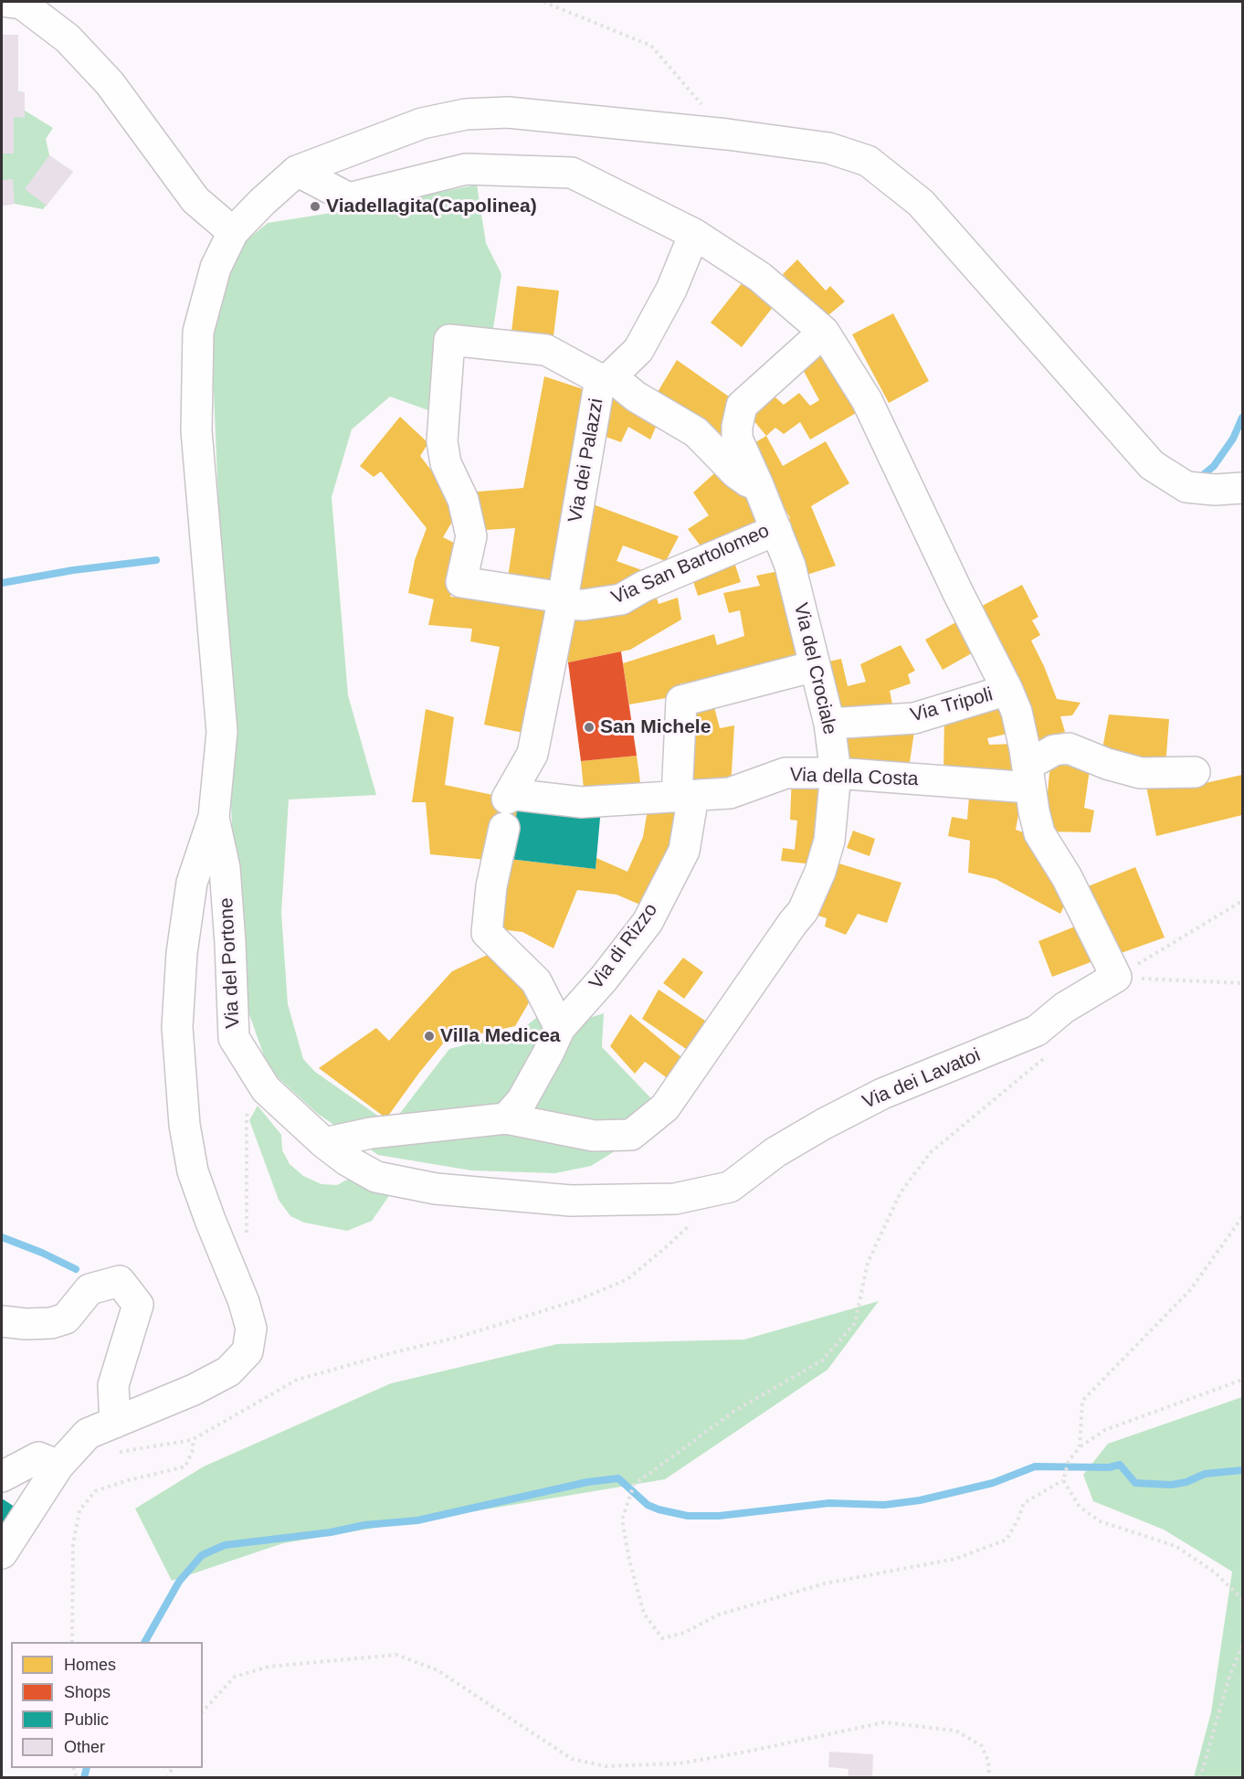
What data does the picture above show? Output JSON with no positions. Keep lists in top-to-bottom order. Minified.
{"streets":{"street":["Via dei Palazzi","Via San Bartolomeo","Via del Crociale","Via Tripoli","Via della Costa","Via di Rizzo","Via del Portone","Via dei Lavatoi"]},"crossings":[["Via dei Palazzi","Via San Bartolomeo"],["Via dei Palazzi","Via della Costa"],["Via San Bartolomeo","Via del Crociale"],["Via del Crociale","Via Tripoli"],["Via del Crociale","Via della Costa"],["Via del Crociale","Via di Rizzo"],["Via del Crociale","Via del Portone"],["Via della Costa","Via di Rizzo"],["Via del Portone","Via dei Lavatoi"]],"places":["Viadellagita(Capolinea)","San Michele","Villa Medicea"],"legend":["Homes","Shops","Public","Other"]}
